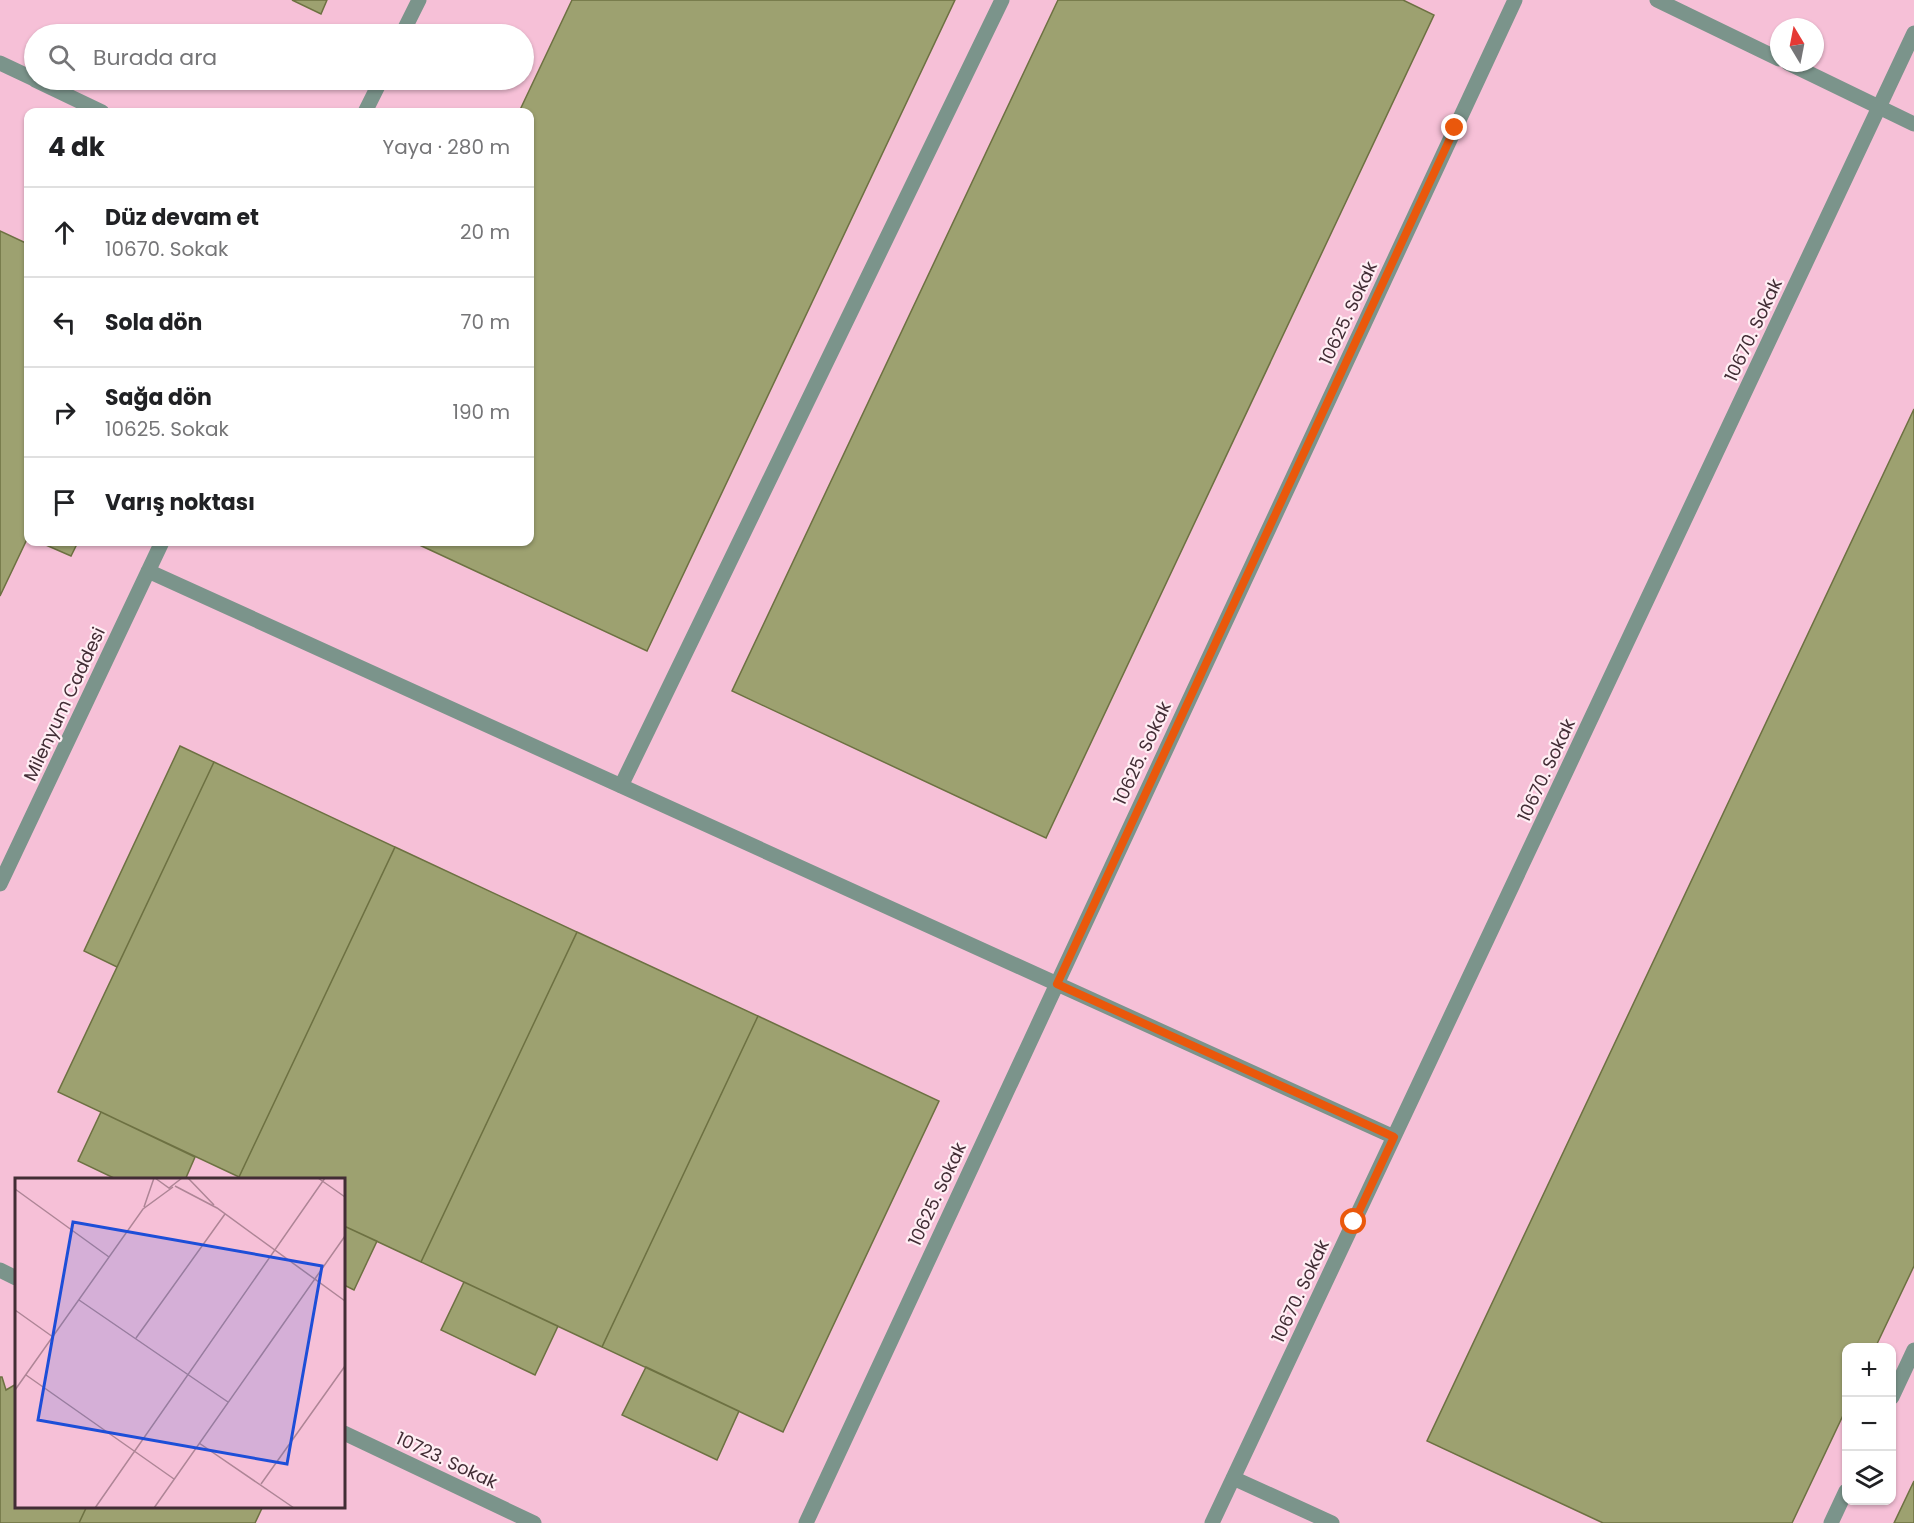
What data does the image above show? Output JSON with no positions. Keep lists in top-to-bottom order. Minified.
{"streets":{"street":["10625. Sokak","10670. Sokak","Milenyum Caddesi","10723. Sokak"]},"north":"top","page":{"search":"Burada ara","heading":["4 dk","Yaya · 280 m"],"list":[["Düz devam et","10670. Sokak","20 m"],["Sola dön","70 m"],["Sağa dön","10625. Sokak","190 m"],"Varış noktası"],"map_buttons":["+","−"]}}
